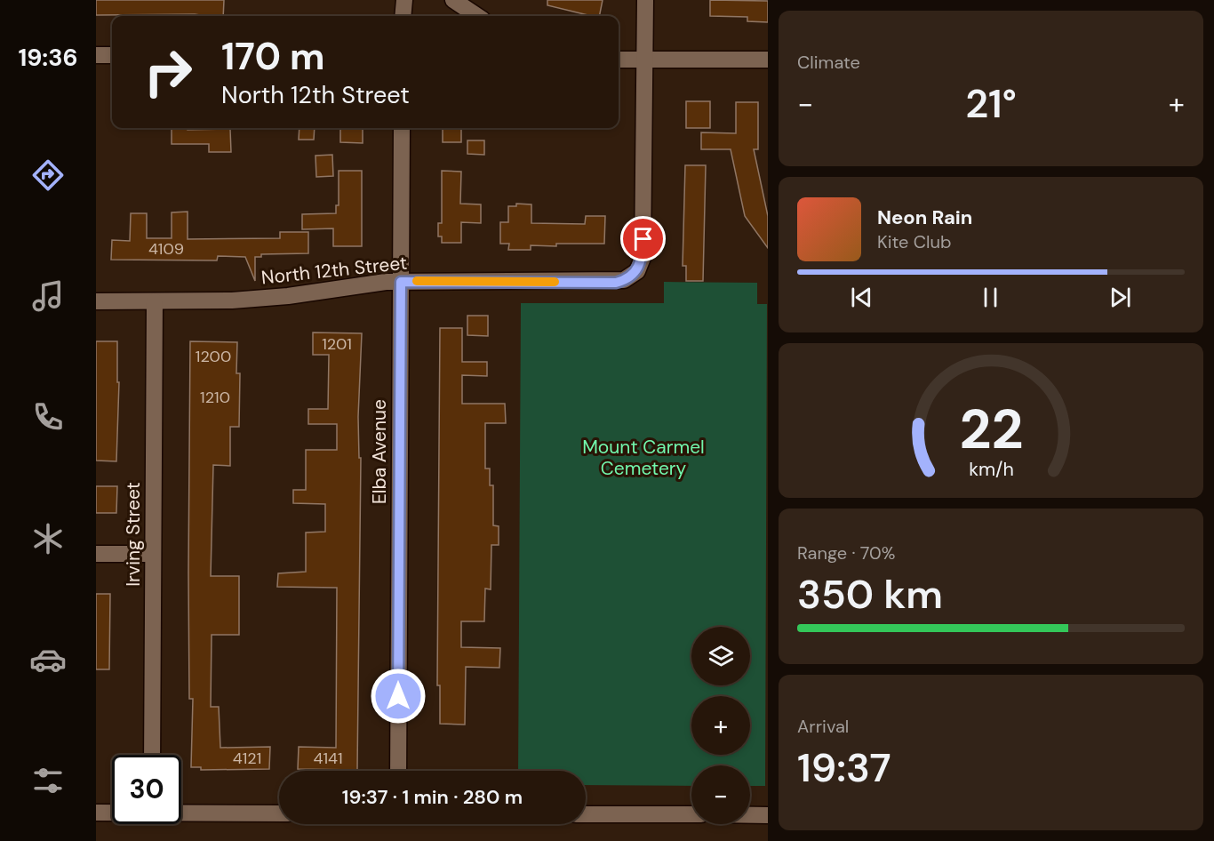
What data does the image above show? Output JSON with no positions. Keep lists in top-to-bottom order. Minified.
{"streets":{"street":["North 12th Street","Elba Avenue","Irving Street"]},"crossings":[["North 12th Street","Elba Avenue"],["North 12th Street","Irving Street"]],"parks":["Mount Carmel Cemetery"],"house_numbers":["4109","1201","1200","1210","4121","4141"],"page":{"tabs":"19:36","tile":["Climate",["Range · 70%","350 km"],["Arrival","19:37"]],"turn":["170 m","North 12th Street"],"heat":["−","21°","+"],"song":["Neon Rain","Kite Club"],"map_buttons":["+","−"],"limit":"30","trip":"19:37 · 1 min · 280 m","gauge":["22","km/h"]}}
